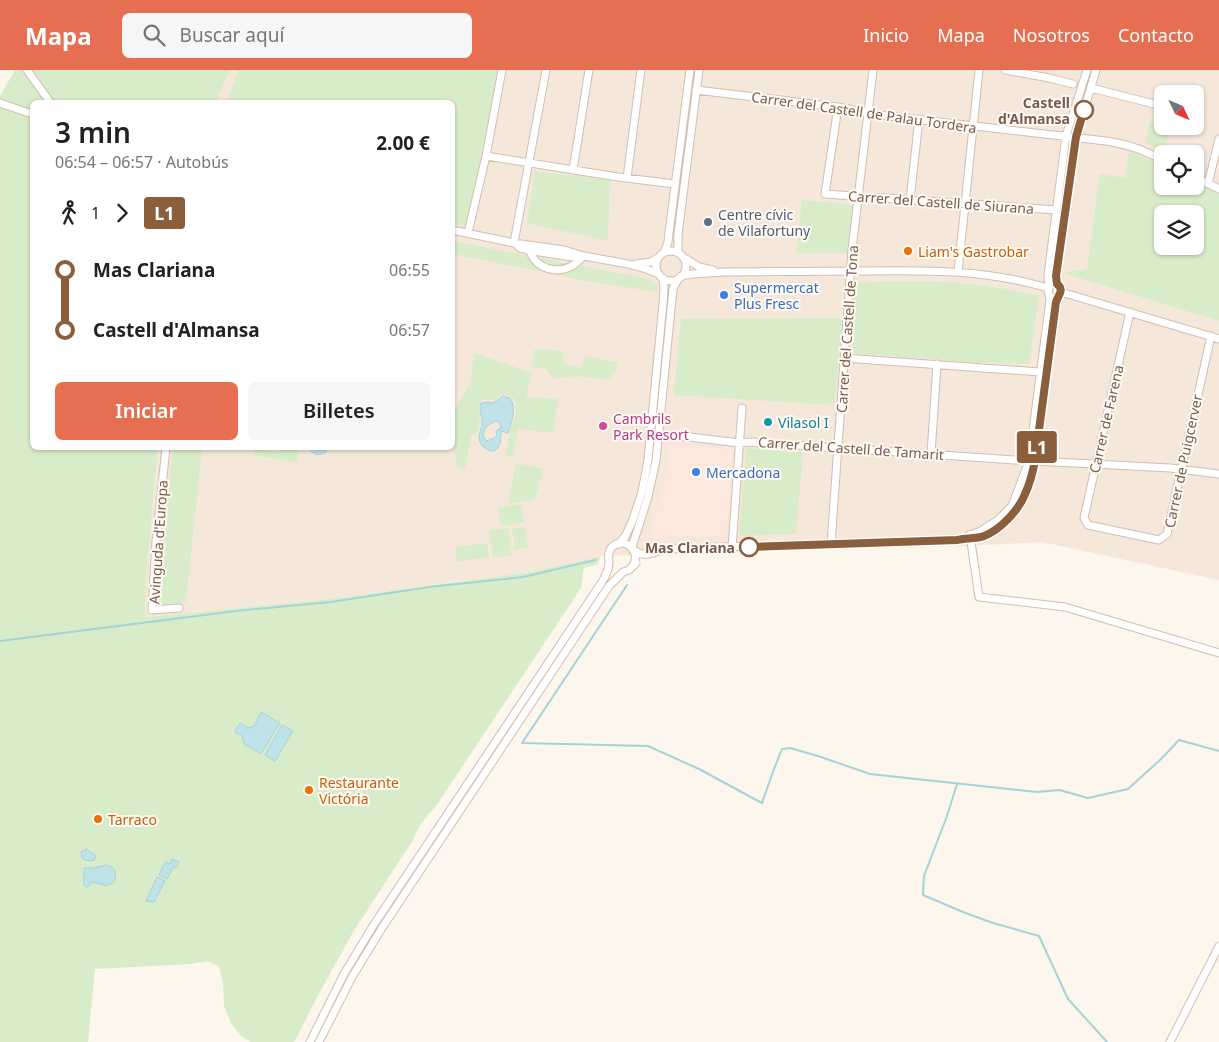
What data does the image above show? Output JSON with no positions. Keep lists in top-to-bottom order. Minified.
{"streets":{"street":["Carrer del Castell de Palau Tordera","Carrer del Castell de Siurana","Carrer del Castell de Tona","Carrer de Farena","Carrer del Castell de Tamarit","Carrer de Puigcerver","Avinguda d'Europa"]},"crossings":[["Carrer del Castell de Palau Tordera","Carrer del Castell de Siurana"],["Carrer del Castell de Palau Tordera","Carrer del Castell de Tona"],["Carrer del Castell de Siurana","Carrer del Castell de Tona"],["Carrer del Castell de Tona","Carrer del Castell de Tamarit"],["Carrer de Farena","Carrer del Castell de Tamarit"],["Carrer de Farena","Carrer de Puigcerver"],["Carrer del Castell de Tamarit","Carrer de Puigcerver"]],"places":["Castell d'Almansa","Centre cívic de Vilafortuny","Liam's Gastrobar","Supermercat Plus Fresc","Vilasol I","Cambrils Park Resort","Mercadona","Mas Clariana","Restaurante Victória","Tarraco"],"lines":["bus line L1"],"north":"bottom right","page":{"header":"Mapa","search":"Buscar aquí","nav":["Inicio","Mapa","Nosotros","Contacto"],"on_map":"L1","heading":["3 min","06:54 – 06:57 · Autobús","2.00 €"],"legs":["1","L1"],"list":[{"name":"Mas Clariana","value":"06:55"},{"name":"Castell d'Almansa","value":"06:57"}],"buttons":["Iniciar","Billetes"]}}
